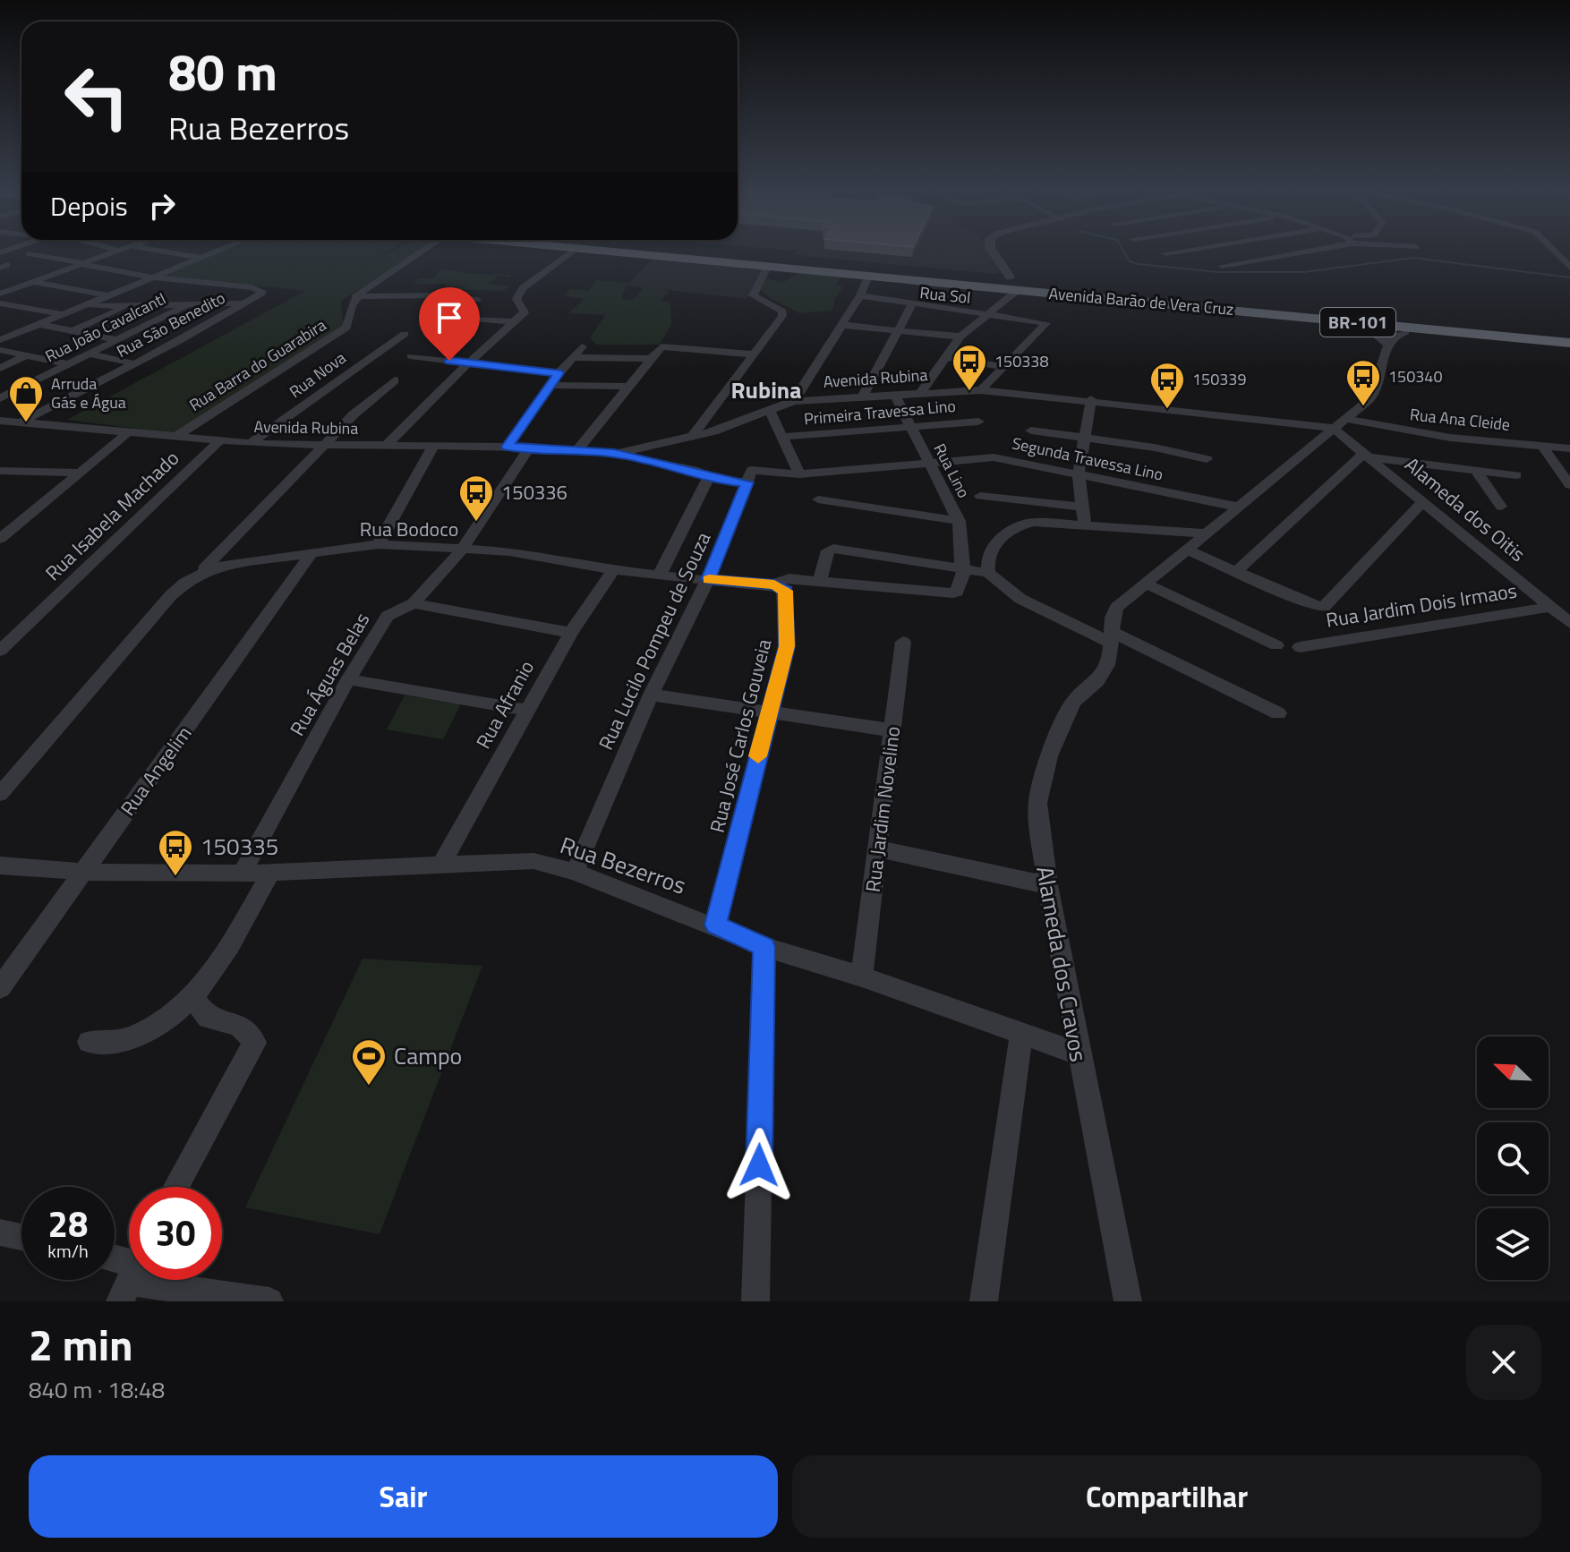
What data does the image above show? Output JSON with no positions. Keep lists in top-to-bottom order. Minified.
{"streets":{"highway":["Avenida Barão de Vera Cruz","BR-101"],"street":["Rua Sol","Rua São Benedito","Rua João CavalcantI","Rua Barra do Guarabira","Rua Nova","Avenida Rubina","Primeira Travessa Lino","Rua Ana Cleide","Segunda Travessa Lino","Rua Lino","Alameda dos Oitis","Rua Isabela Machado","Rua Bodoco","Rua Jardim Dois Irmaos","Rua Lucilo Pompeu de Souza","Rua Águas Belas","Rua Afranio","Rua José Carlos Gouveia","Rua Angelim","Rua Jardim Novelino","Rua Bezerros","Alameda dos Cravos"]},"crossings":[["Rua São Benedito","Avenida Rubina"],["Rua Barra do Guarabira","Avenida Rubina"],["Rua Nova","Avenida Rubina"],["Avenida Rubina","Rua Lino"],["Avenida Rubina","Alameda dos Oitis"],["Avenida Rubina","Rua Isabela Machado"],["Avenida Rubina","Rua Águas Belas"],["Avenida Rubina","Alameda dos Cravos"],["Primeira Travessa Lino","Rua Lino"],["Rua Ana Cleide","Alameda dos Cravos"],["Segunda Travessa Lino","Rua Lino"],["Segunda Travessa Lino","Alameda dos Cravos"],["Alameda dos Oitis","Rua Jardim Dois Irmaos"],["Alameda dos Oitis","Alameda dos Cravos"],["Rua Bodoco","Rua Lucilo Pompeu de Souza"],["Rua Bodoco","Rua Águas Belas"],["Rua Bodoco","Rua Afranio"],["Rua Bodoco","Rua Angelim"],["Rua Lucilo Pompeu de Souza","Rua Bezerros"],["Rua Águas Belas","Rua Bezerros"],["Rua Afranio","Rua Bezerros"],["Rua José Carlos Gouveia","Rua Bezerros"],["Rua Angelim","Rua Bezerros"],["Rua Jardim Novelino","Rua Bezerros"],["Rua Bezerros","Alameda dos Cravos"]],"districts":["Rubina"],"places":{"bus stop":["150338","150340","150339","150336","150335"],"shop":["Arruda Gás e Água"],"sports":["Campo"]},"north":"top left","page":{"turn":["80 m","Rua Bezerros"],"then":"Depois","speed":"28 km/h","limit":"30","heading":["2 min","840 m · 18:48"],"buttons":["Sair","Compartilhar"]}}
